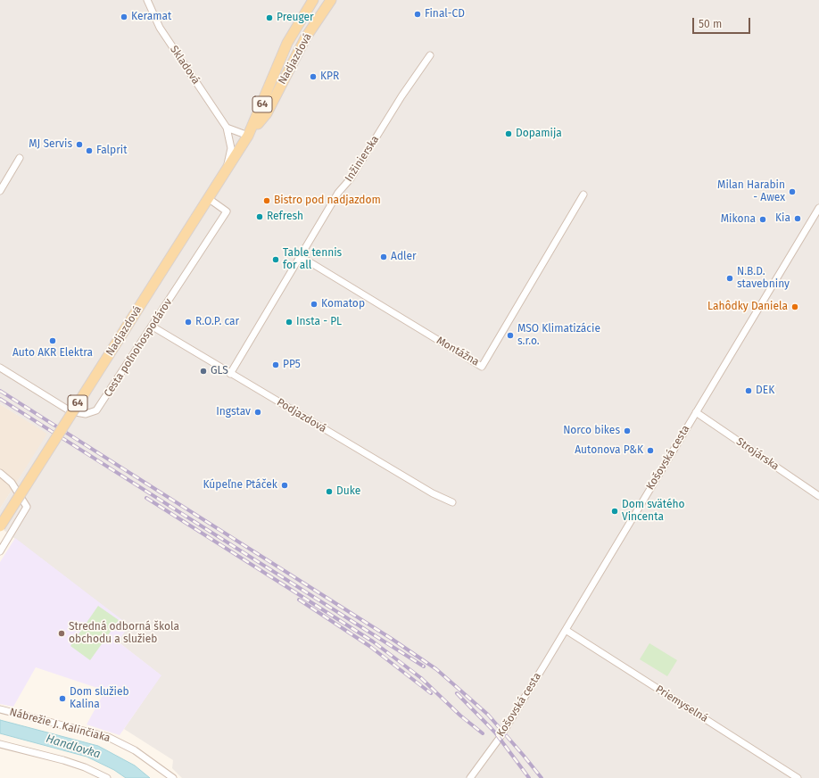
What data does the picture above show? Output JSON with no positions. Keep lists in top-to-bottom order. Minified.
{"streets":{"main road":["Nadjazdová","64"],"street":["Skladová","Inžinierska","Cesta poľnohospodárov","Montážna","Podjazdová","Strojárska","Košovská cesta","Priemyselná","Nábrežie J. Kalinčiaka"]},"crossings":[["Nadjazdová","Skladová"],["Nadjazdová","Cesta poľnohospodárov"],["Inžinierska","Montážna"],["Inžinierska","Podjazdová"],["Cesta poľnohospodárov","Podjazdová"],["Strojárska","Košovská cesta"],["Košovská cesta","Priemyselná"]],"water":["Handlovka"],"places":["Final-CD","Keramat","Preuger","KPR","Dopamija","MJ Servis","Falprit","Milan Harabin - Awex","Bistro pod nadjazdom","Refresh","Kia","Mikona","Adler","Table tennis for all","N.B.D. stavebniny","Komatop","Lahôdky Daniela","R.O.P. car","Insta - PL","MSO Klimatizácie s.r.o.","Auto AKR Elektra","PP5","GLS","DEK","Ingstav","Norco bikes","Autonova P&K","Kúpeľne Ptáček","Duke","Dom svätého Vincenta","Stredná odborná škola obchodu a služieb","Dom služieb Kalina"],"scale_bar":"50 m"}
